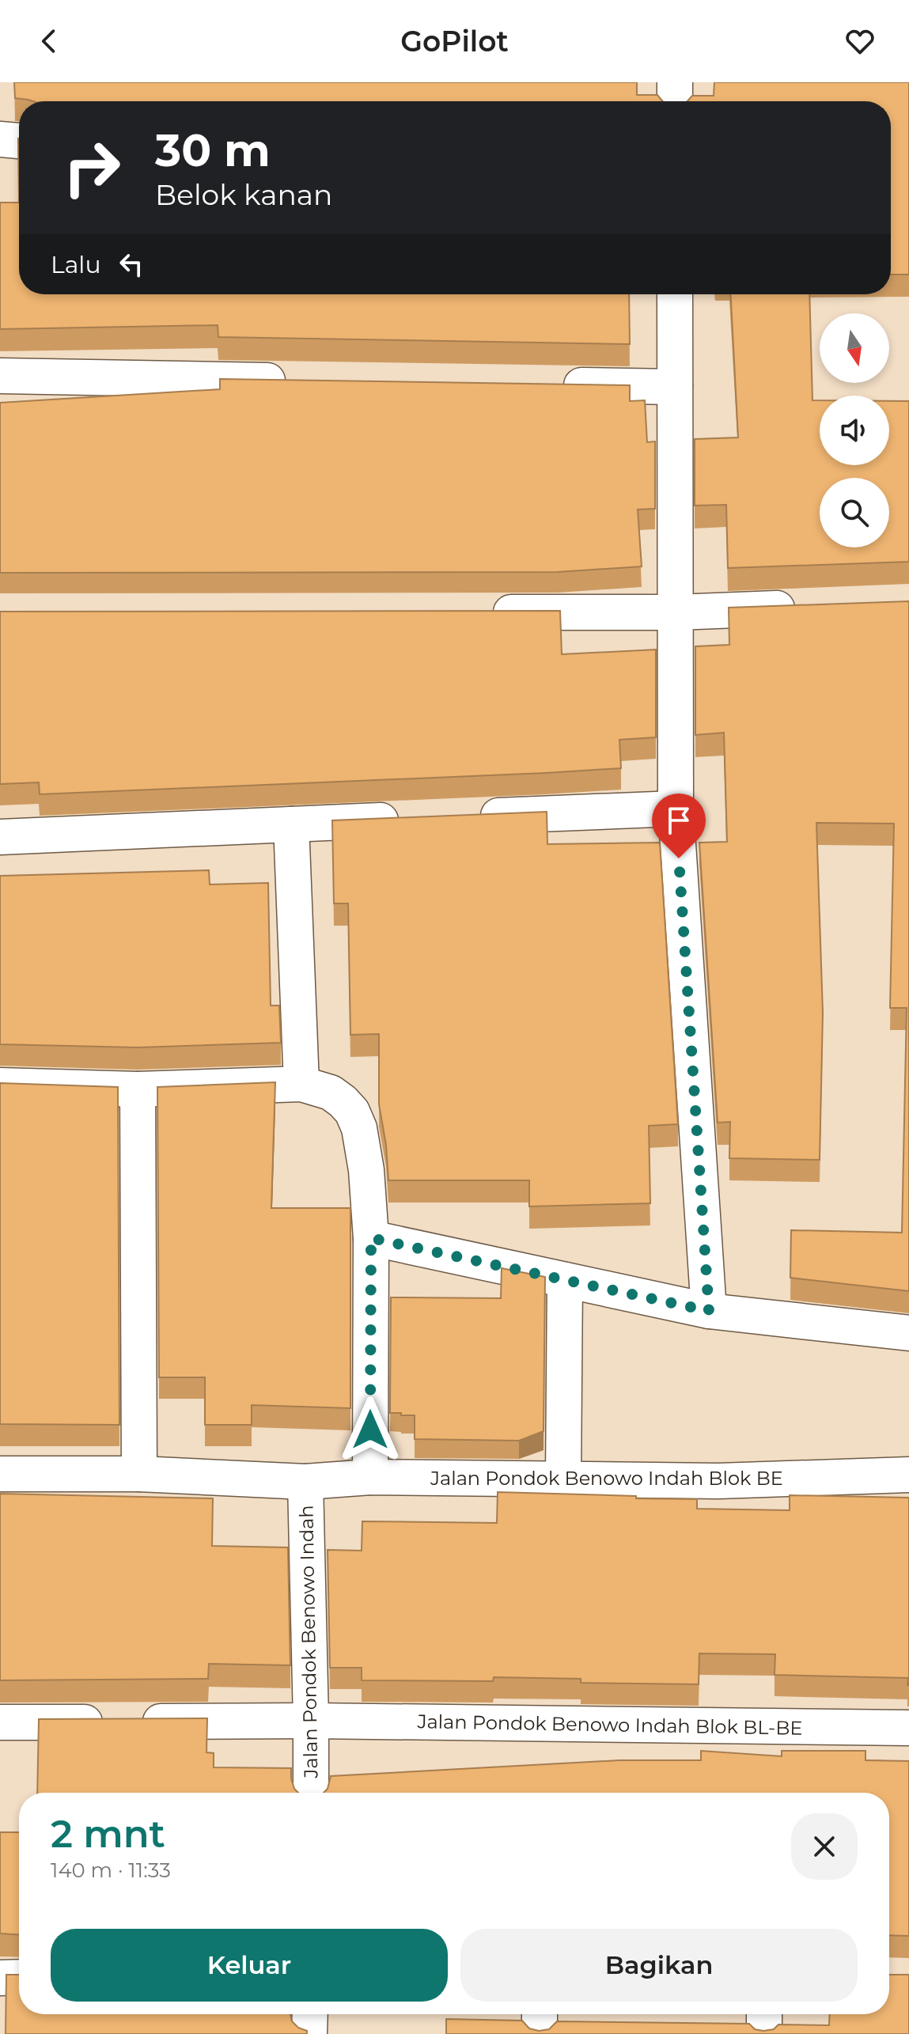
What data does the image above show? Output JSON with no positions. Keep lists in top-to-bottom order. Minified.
{"streets":{"street":["Jalan Pondok Benowo Indah Blok BE","Jalan Pondok Benowo Indah","Jalan Pondok Benowo Indah Blok BL-BE"]},"crossings":[["Jalan Pondok Benowo Indah Blok BE","Jalan Pondok Benowo Indah"],["Jalan Pondok Benowo Indah","Jalan Pondok Benowo Indah Blok BL-BE"]],"north":"bottom","page":{"header":"GoPilot","turn":["30 m","Belok kanan"],"then":"Lalu","heading":["2 mnt","140 m · 11:33"],"buttons":["Keluar","Bagikan"]}}
